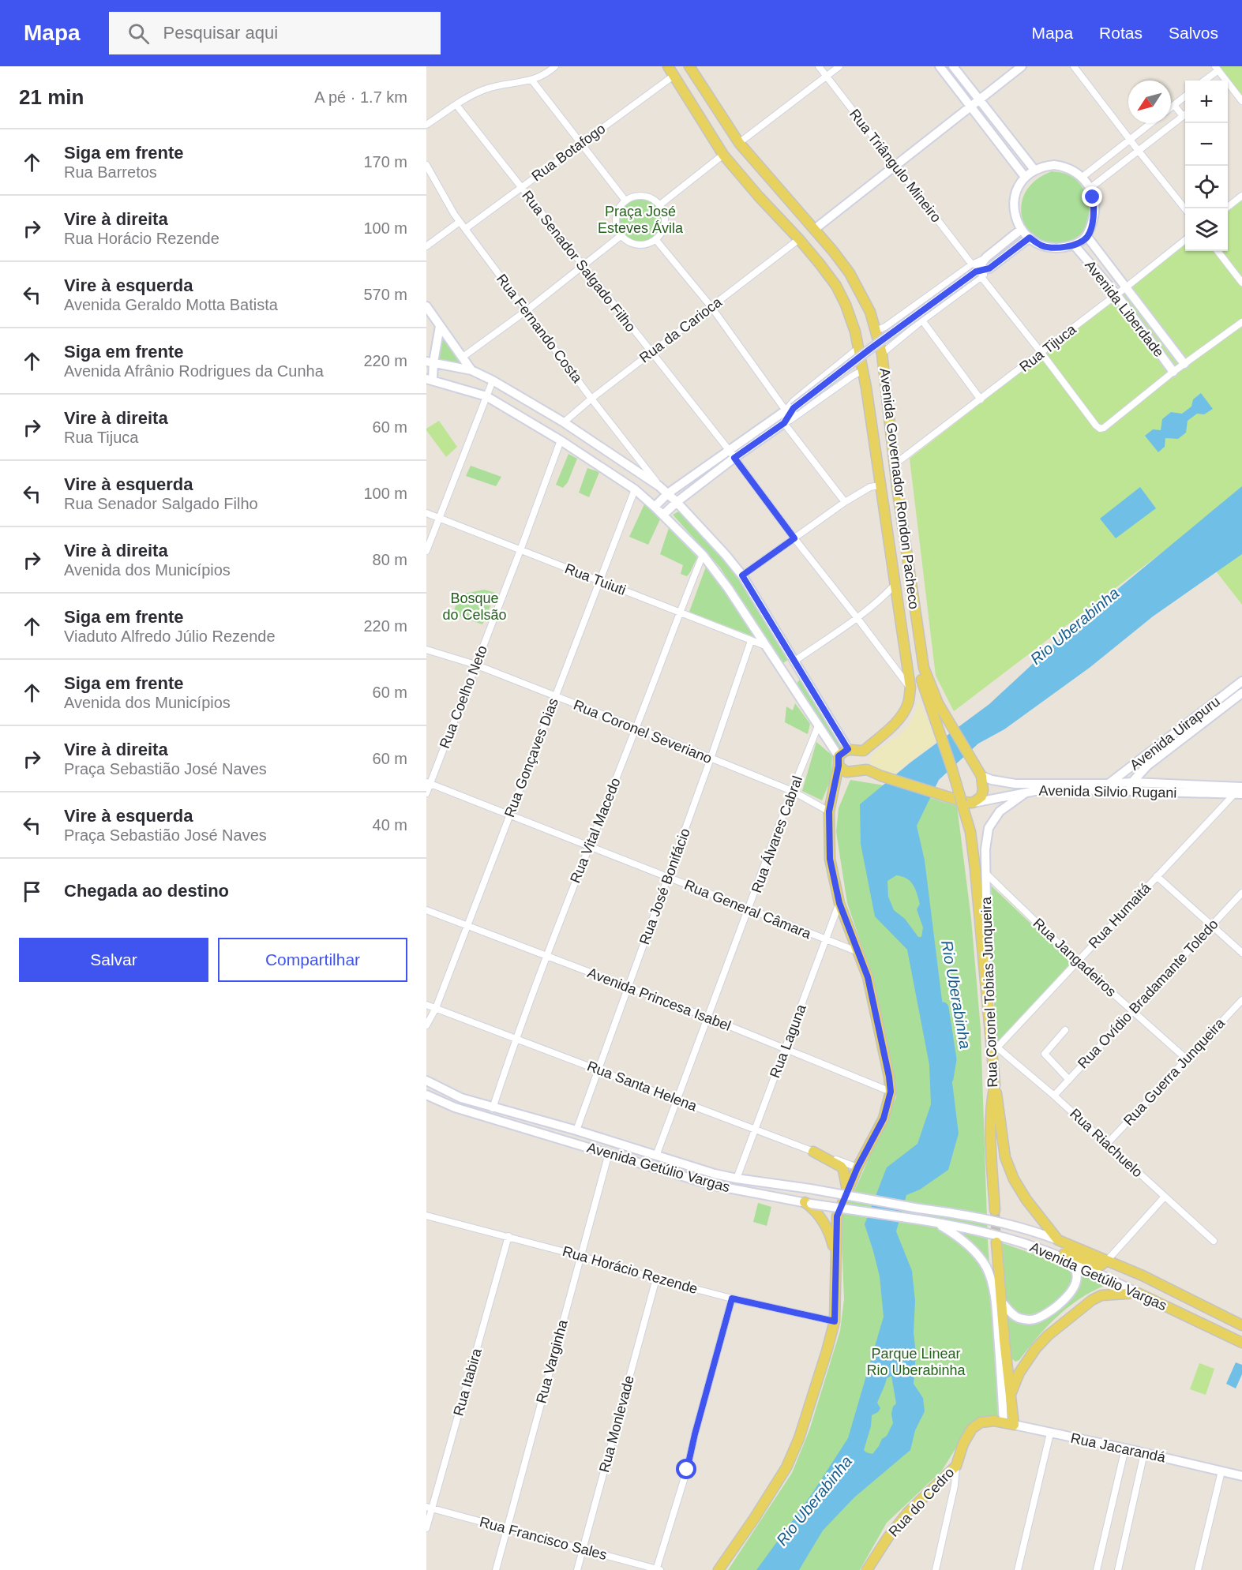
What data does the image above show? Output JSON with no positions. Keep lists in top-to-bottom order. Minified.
{"streets":{"main road":["Avenida Governador Rondon Pacheco","Avenida Silvio Rugani","Rua Coronel Tobias Junqueira","Avenida Getúlio Vargas","Rua Jacarandá","Rua do Cedro"],"street":["Rua Botafogo","Rua Triângulo Mineiro","Rua Senador Salgado Filho","Avenida Liberdade","Rua Fernando Costa","Rua da Carioca","Rua Tijuca","Rua Tuiuti","Rua Coelho Neto","Rua Coronel Severiano","Avenida Uirapuru","Rua Gonçaves Dias","Rua Vital Macedo","Rua Álvares Cabral","Rua José Bonifácio","Rua General Câmara","Rua Humaitá","Rua Jangadeiros","Rua Ovídio Bradamante Toledo","Avenida Princesa Isabel","Rua Laguna","Rua Guerra Junqueira","Rua Santa Helena","Rua Riachuelo","Rua Horácio Rezende","Rua Varginha","Rua Itabira","Rua Monlevade","Rua Francisco Sales"]},"crossings":[["Rua Botafogo","Rua Senador Salgado Filho"],["Rua Botafogo","Rua Fernando Costa"],["Rua Botafogo","Avenida Governador Rondon Pacheco"],["Rua Triângulo Mineiro","Avenida Liberdade"],["Rua Triângulo Mineiro","Rua Tijuca"],["Rua Senador Salgado Filho","Rua da Carioca"],["Rua Senador Salgado Filho","Avenida Governador Rondon Pacheco"],["Avenida Liberdade","Rua Tijuca"],["Rua Fernando Costa","Rua da Carioca"],["Rua da Carioca","Avenida Governador Rondon Pacheco"],["Rua Tijuca","Avenida Governador Rondon Pacheco"],["Avenida Governador Rondon Pacheco","Avenida Silvio Rugani"],["Rua Tuiuti","Rua Coelho Neto"],["Rua Tuiuti","Rua Gonçaves Dias"],["Rua Tuiuti","Rua Vital Macedo"],["Rua Tuiuti","Rua José Bonifácio"],["Rua Coelho Neto","Rua Coronel Severiano"],["Rua Coelho Neto","Rua General Câmara"],["Rua Coronel Severiano","Rua Gonçaves Dias"],["Rua Coronel Severiano","Rua Vital Macedo"],["Rua Coronel Severiano","Rua Álvares Cabral"],["Rua Coronel Severiano","Rua José Bonifácio"],["Avenida Uirapuru","Avenida Silvio Rugani"],["Rua Gonçaves Dias","Rua General Câmara"],["Rua Gonçaves Dias","Avenida Princesa Isabel"],["Rua Gonçaves Dias","Rua Santa Helena"],["Avenida Silvio Rugani","Rua Humaitá"],["Avenida Silvio Rugani","Rua Coronel Tobias Junqueira"],["Rua Vital Macedo","Rua General Câmara"],["Rua Vital Macedo","Avenida Princesa Isabel"],["Rua Vital Macedo","Rua Santa Helena"],["Rua Vital Macedo","Avenida Getúlio Vargas"],["Rua Álvares Cabral","Rua General Câmara"],["Rua Álvares Cabral","Avenida Princesa Isabel"],["Rua Álvares Cabral","Rua Santa Helena"],["Rua Álvares Cabral","Avenida Getúlio Vargas"],["Rua José Bonifácio","Rua General Câmara"],["Rua José Bonifácio","Avenida Princesa Isabel"],["Rua José Bonifácio","Rua Santa Helena"],["Rua José Bonifácio","Avenida Getúlio Vargas"],["Rua General Câmara","Rua Laguna"],["Rua Humaitá","Rua Jangadeiros"],["Rua Humaitá","Rua Coronel Tobias Junqueira"],["Rua Humaitá","Rua Riachuelo"],["Rua Jangadeiros","Rua Coronel Tobias Junqueira"],["Rua Jangadeiros","Rua Ovídio Bradamante Toledo"],["Rua Jangadeiros","Rua Guerra Junqueira"],["Rua Coronel Tobias Junqueira","Rua Riachuelo"],["Rua Ovídio Bradamante Toledo","Rua Riachuelo"],["Avenida Princesa Isabel","Rua Laguna"],["Rua Laguna","Rua Santa Helena"],["Rua Laguna","Avenida Getúlio Vargas"],["Rua Guerra Junqueira","Rua Riachuelo"],["Avenida Getúlio Vargas","Rua Varginha"],["Rua Horácio Rezende","Rua Varginha"],["Rua Horácio Rezende","Rua Itabira"],["Rua Horácio Rezende","Rua Monlevade"],["Rua Varginha","Rua Francisco Sales"],["Rua Itabira","Rua Francisco Sales"],["Rua Monlevade","Rua Francisco Sales"],["Rua Jacarandá","Rua do Cedro"]],"water":["Rio Uberabinha"],"parks":["Praça José Esteves Ávila","Bosque do Celsão","Parque Linear Rio Uberabinha"],"north":"bottom left","page":{"header":"Mapa","search":"Pesquisar aqui","nav":["Mapa","Rotas","Salvos"],"heading":["21 min","A pé · 1.7 km"],"map_buttons":["+","−"],"list":[["Siga em frente","Rua Barretos","170 m"],["Vire à direita","Rua Horácio Rezende","100 m"],["Vire à esquerda","Avenida Geraldo Motta Batista","570 m"],["Siga em frente","Avenida Afrânio Rodrigues da Cunha","220 m"],["Vire à direita","Rua Tijuca","60 m"],["Vire à esquerda","Rua Senador Salgado Filho","100 m"],["Vire à direita","Avenida dos Municípios","80 m"],["Siga em frente","Viaduto Alfredo Júlio Rezende","220 m"],["Siga em frente","Avenida dos Municípios","60 m"],["Vire à direita","Praça Sebastião José Naves","60 m"],["Vire à esquerda","Praça Sebastião José Naves","40 m"],"Chegada ao destino"],"buttons":["Salvar","Compartilhar"]}}
